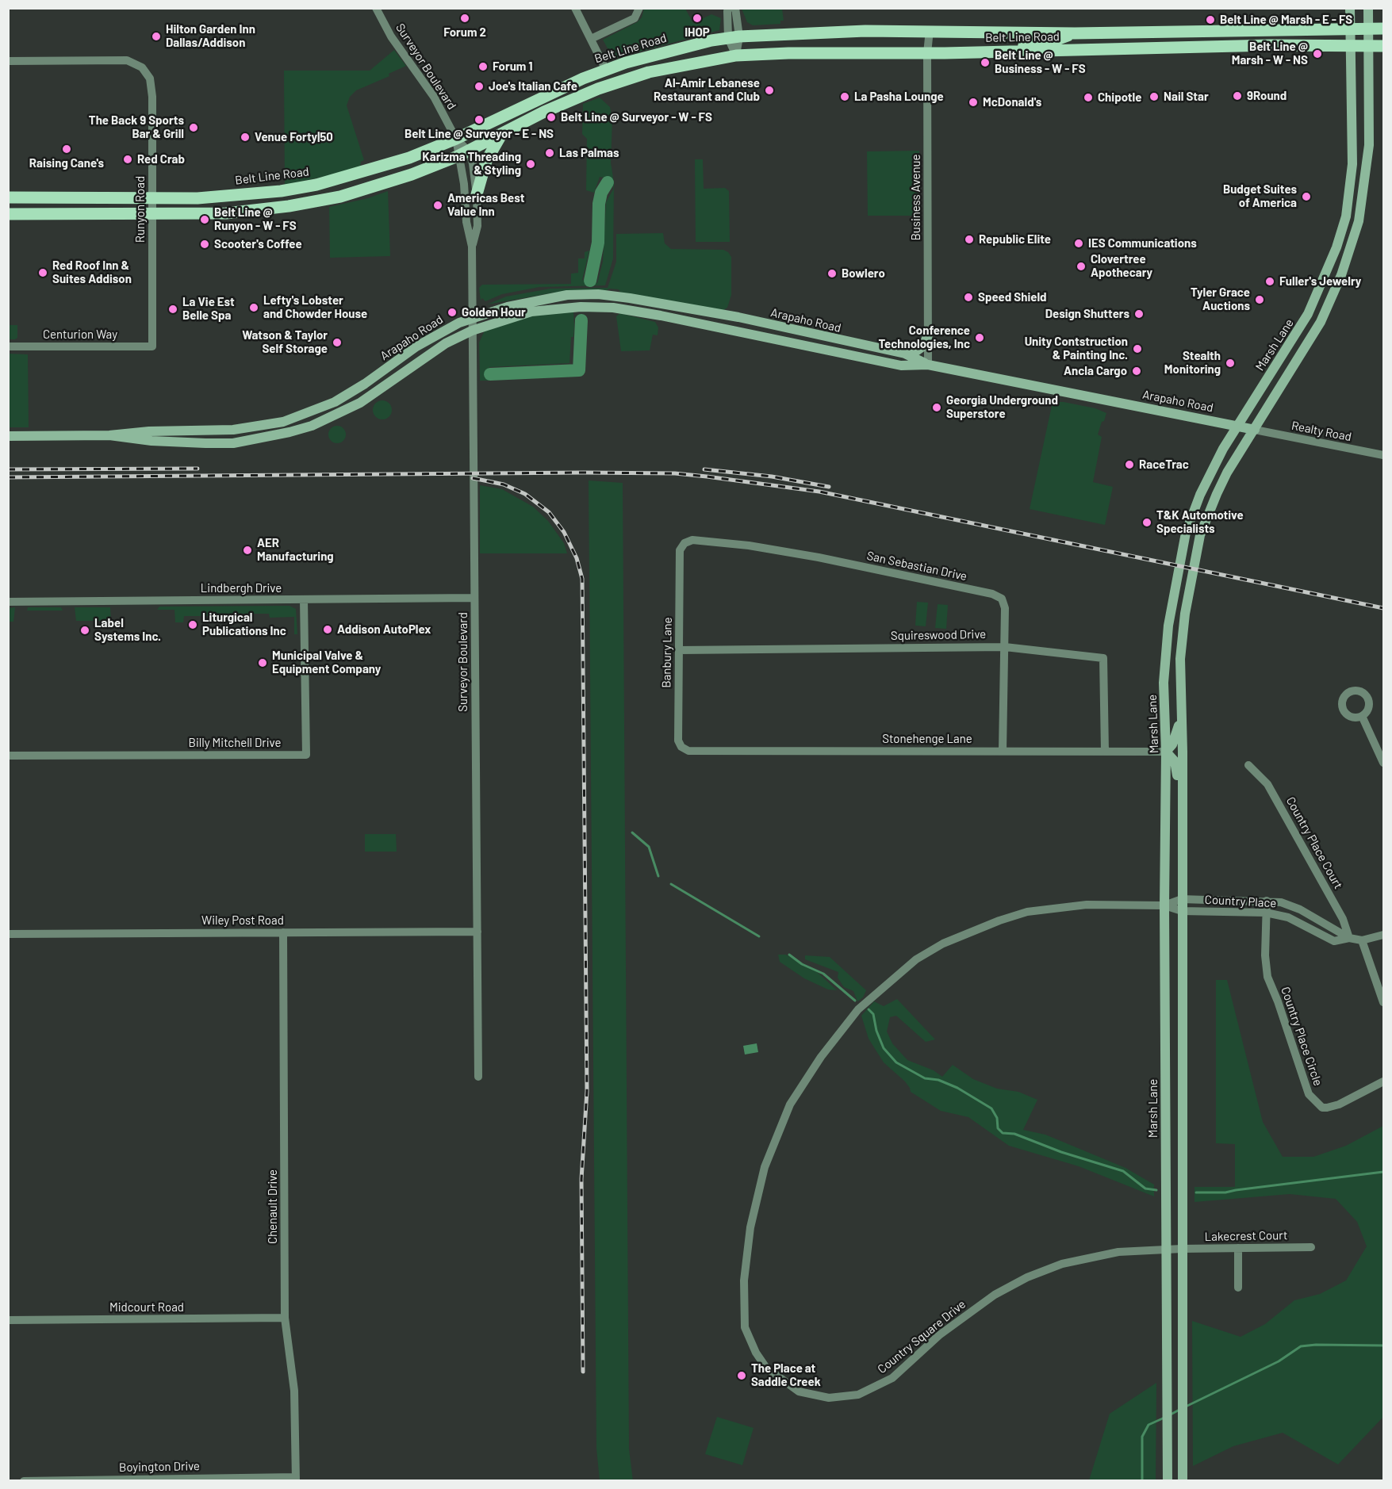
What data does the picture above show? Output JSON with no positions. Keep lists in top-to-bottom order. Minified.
{"streets":{"main road":["Belt Line Road","Arapaho Road","Marsh Lane"],"street":["Surveyor Boulevard","Business Avenue","Runyon Road","Centurion Way","Realty Road","San Sebastian Drive","Lindbergh Drive","Squireswood Drive","Banbury Lane","Stonehenge Lane","Billy Mitchell Drive","Country Place Court","Country Place","Wiley Post Road","Country Place Circle","Chenault Drive","Lakecrest Court","Midcourt Road","Country Square Drive","Boyington Drive"]},"crossings":[["Belt Line Road","Surveyor Boulevard"],["Belt Line Road","Business Avenue"],["Belt Line Road","Runyon Road"],["Belt Line Road","Marsh Lane"],["Surveyor Boulevard","Arapaho Road"],["Surveyor Boulevard","Lindbergh Drive"],["Surveyor Boulevard","Wiley Post Road"],["Business Avenue","Arapaho Road"],["Runyon Road","Centurion Way"],["Arapaho Road","Marsh Lane"],["Arapaho Road","Realty Road"],["Marsh Lane","Stonehenge Lane"],["Marsh Lane","Country Square Drive"],["San Sebastian Drive","Squireswood Drive"],["San Sebastian Drive","Banbury Lane"],["San Sebastian Drive","Stonehenge Lane"],["Lindbergh Drive","Billy Mitchell Drive"],["Squireswood Drive","Banbury Lane"],["Squireswood Drive","Stonehenge Lane"],["Banbury Lane","Stonehenge Lane"],["Country Place Court","Country Place"],["Country Place","Country Place Circle"],["Country Place","Country Square Drive"],["Wiley Post Road","Chenault Drive"],["Chenault Drive","Midcourt Road"],["Chenault Drive","Boyington Drive"],["Lakecrest Court","Country Square Drive"]],"places":["Forum 2","IHOP","Belt Line @ Marsh - E - FS","Hilton Garden Inn Dallas/Addison","Belt Line @ Marsh - W - NS","Belt Line @ Business - W - FS","Forum 1","Joe's Italian Cafe","Al-Amir Lebanese Restaurant and Club","9Round","La Pasha Lounge","Nail Star","Chipotle","McDonald's","Belt Line @ Surveyor - W - FS","Belt Line @ Surveyor - E - NS","The Back 9 Sports Bar & Grill","Venue Forty|50","Raising Cane's","Las Palmas","Red Crab","Karizma Threading & Styling","Budget Suites of America","Americas Best Value Inn","Belt Line @ Runyon - W - FS","Republic Elite","IES Communications","Scooter's Coffee","Clovertree Apothecary","Red Roof Inn & Suites Addison","Bowlero","Fuller's Jewelry","Speed Shield","Tyler Grace Auctions","Lefty's Lobster and Chowder House","La Vie Est Belle Spa","Golden Hour","Design Shutters","Conference Technologies, Inc","Watson & Taylor Self Storage","Unity Contstruction & Painting Inc.","Stealth Monitoring","Ancla Cargo","Georgia Underground Superstore","RaceTrac","T&K Automotive Specialists","AER Manufacturing","Liturgical Publications Inc","Addison AutoPlex","Label Systems Inc.","Municipal Valve & Equipment Company","The Place at Saddle Creek"]}
